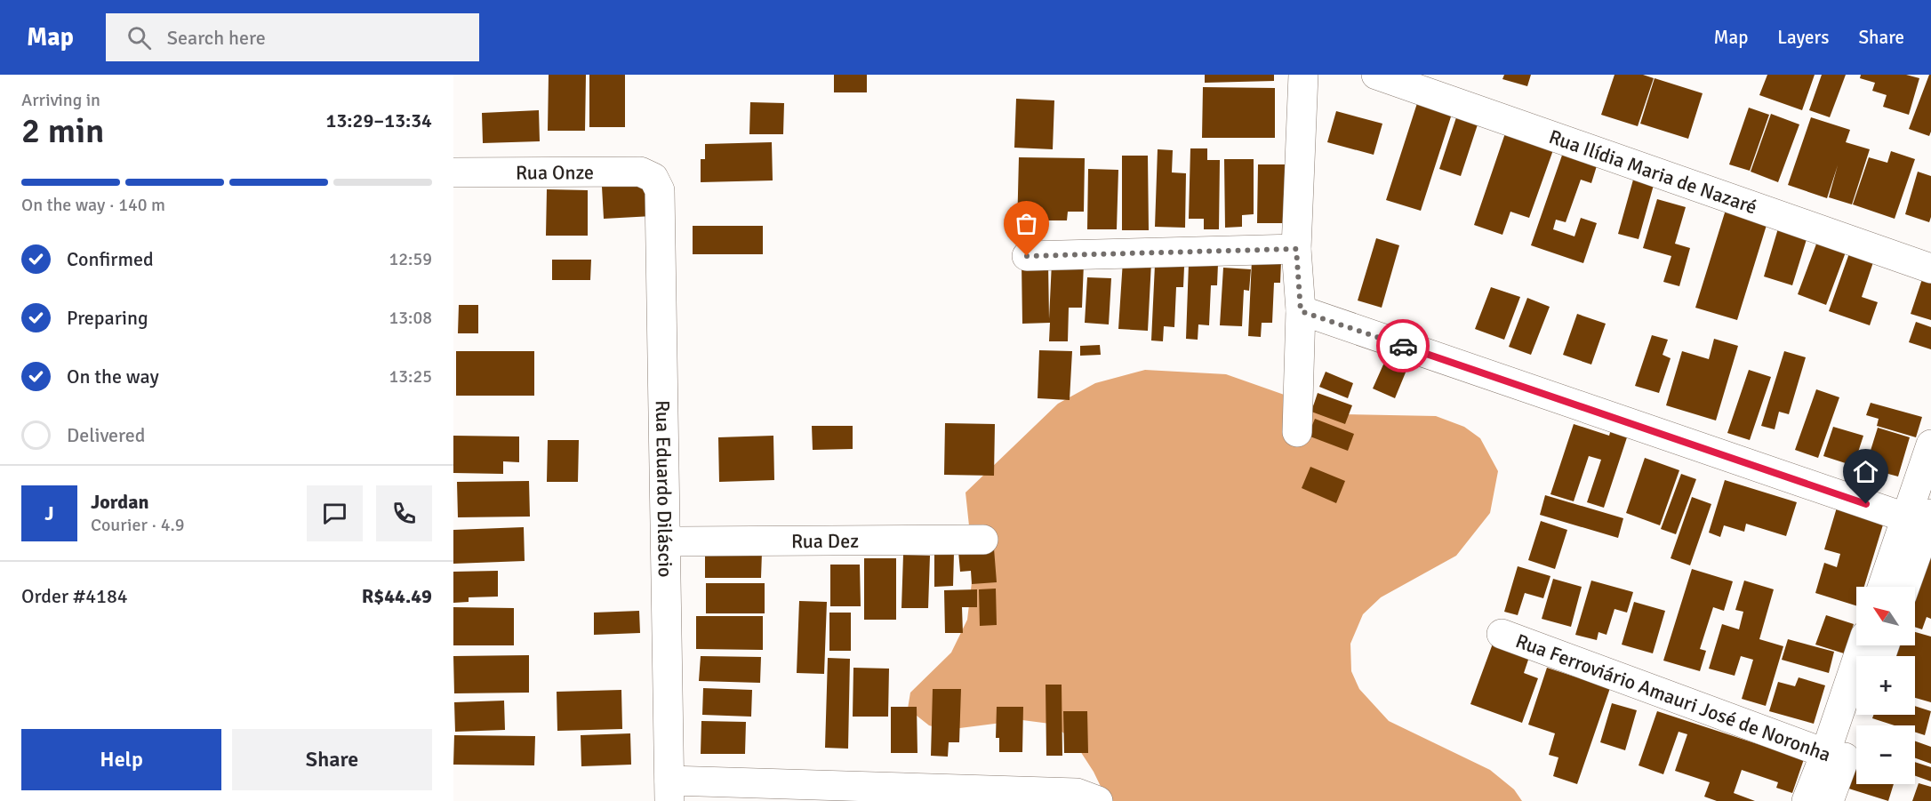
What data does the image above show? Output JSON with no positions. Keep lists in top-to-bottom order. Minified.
{"streets":{"street":["Rua Onze","Rua Ilídia Maria de Nazaré","Rua Eduardo Diláscio","Rua Dez","Rua Ferroviário Amauri José de Noronha"]},"crossings":[["Rua Onze","Rua Eduardo Diláscio"],["Rua Eduardo Diláscio","Rua Dez"]],"north":"top left","page":{"header":"Map","search":"Search here","nav":["Map","Layers","Share"],"heading":["2 min","Arriving in","13:29–13:34"],"panel":["Jordan","Courier · 4.9","Order #4184","R$44.49"],"bar":"On the way · 140 m","list":[["Confirmed","12:59"],["Preparing","13:08"],["On the way","13:25"],"Delivered"],"round":"J","map_buttons":["+","−"],"buttons":["Help","Share"]}}
